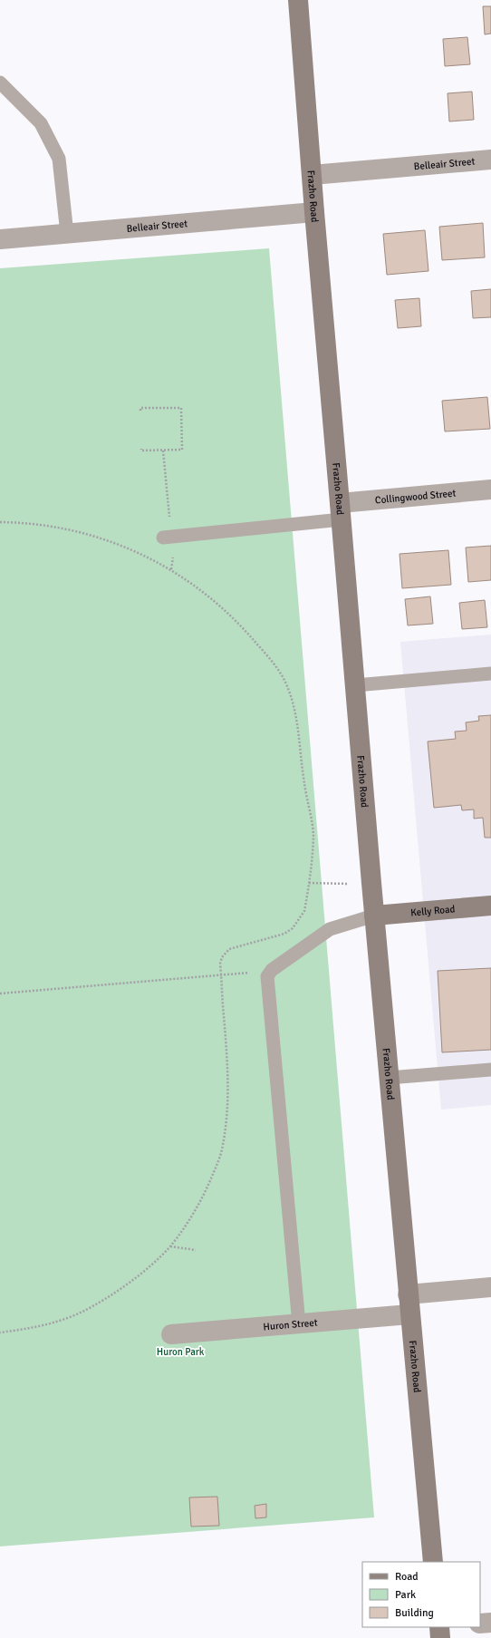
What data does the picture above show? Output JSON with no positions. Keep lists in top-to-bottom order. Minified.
{"streets":{"street":["Belleair Street","Frazho Road","Collingwood Street","Kelly Road","Huron Street"]},"crossings":[["Belleair Street","Frazho Road"],["Frazho Road","Collingwood Street"],["Frazho Road","Kelly Road"],["Frazho Road","Huron Street"]],"parks":["Huron Park"],"legend":["Road","Park","Building"]}
